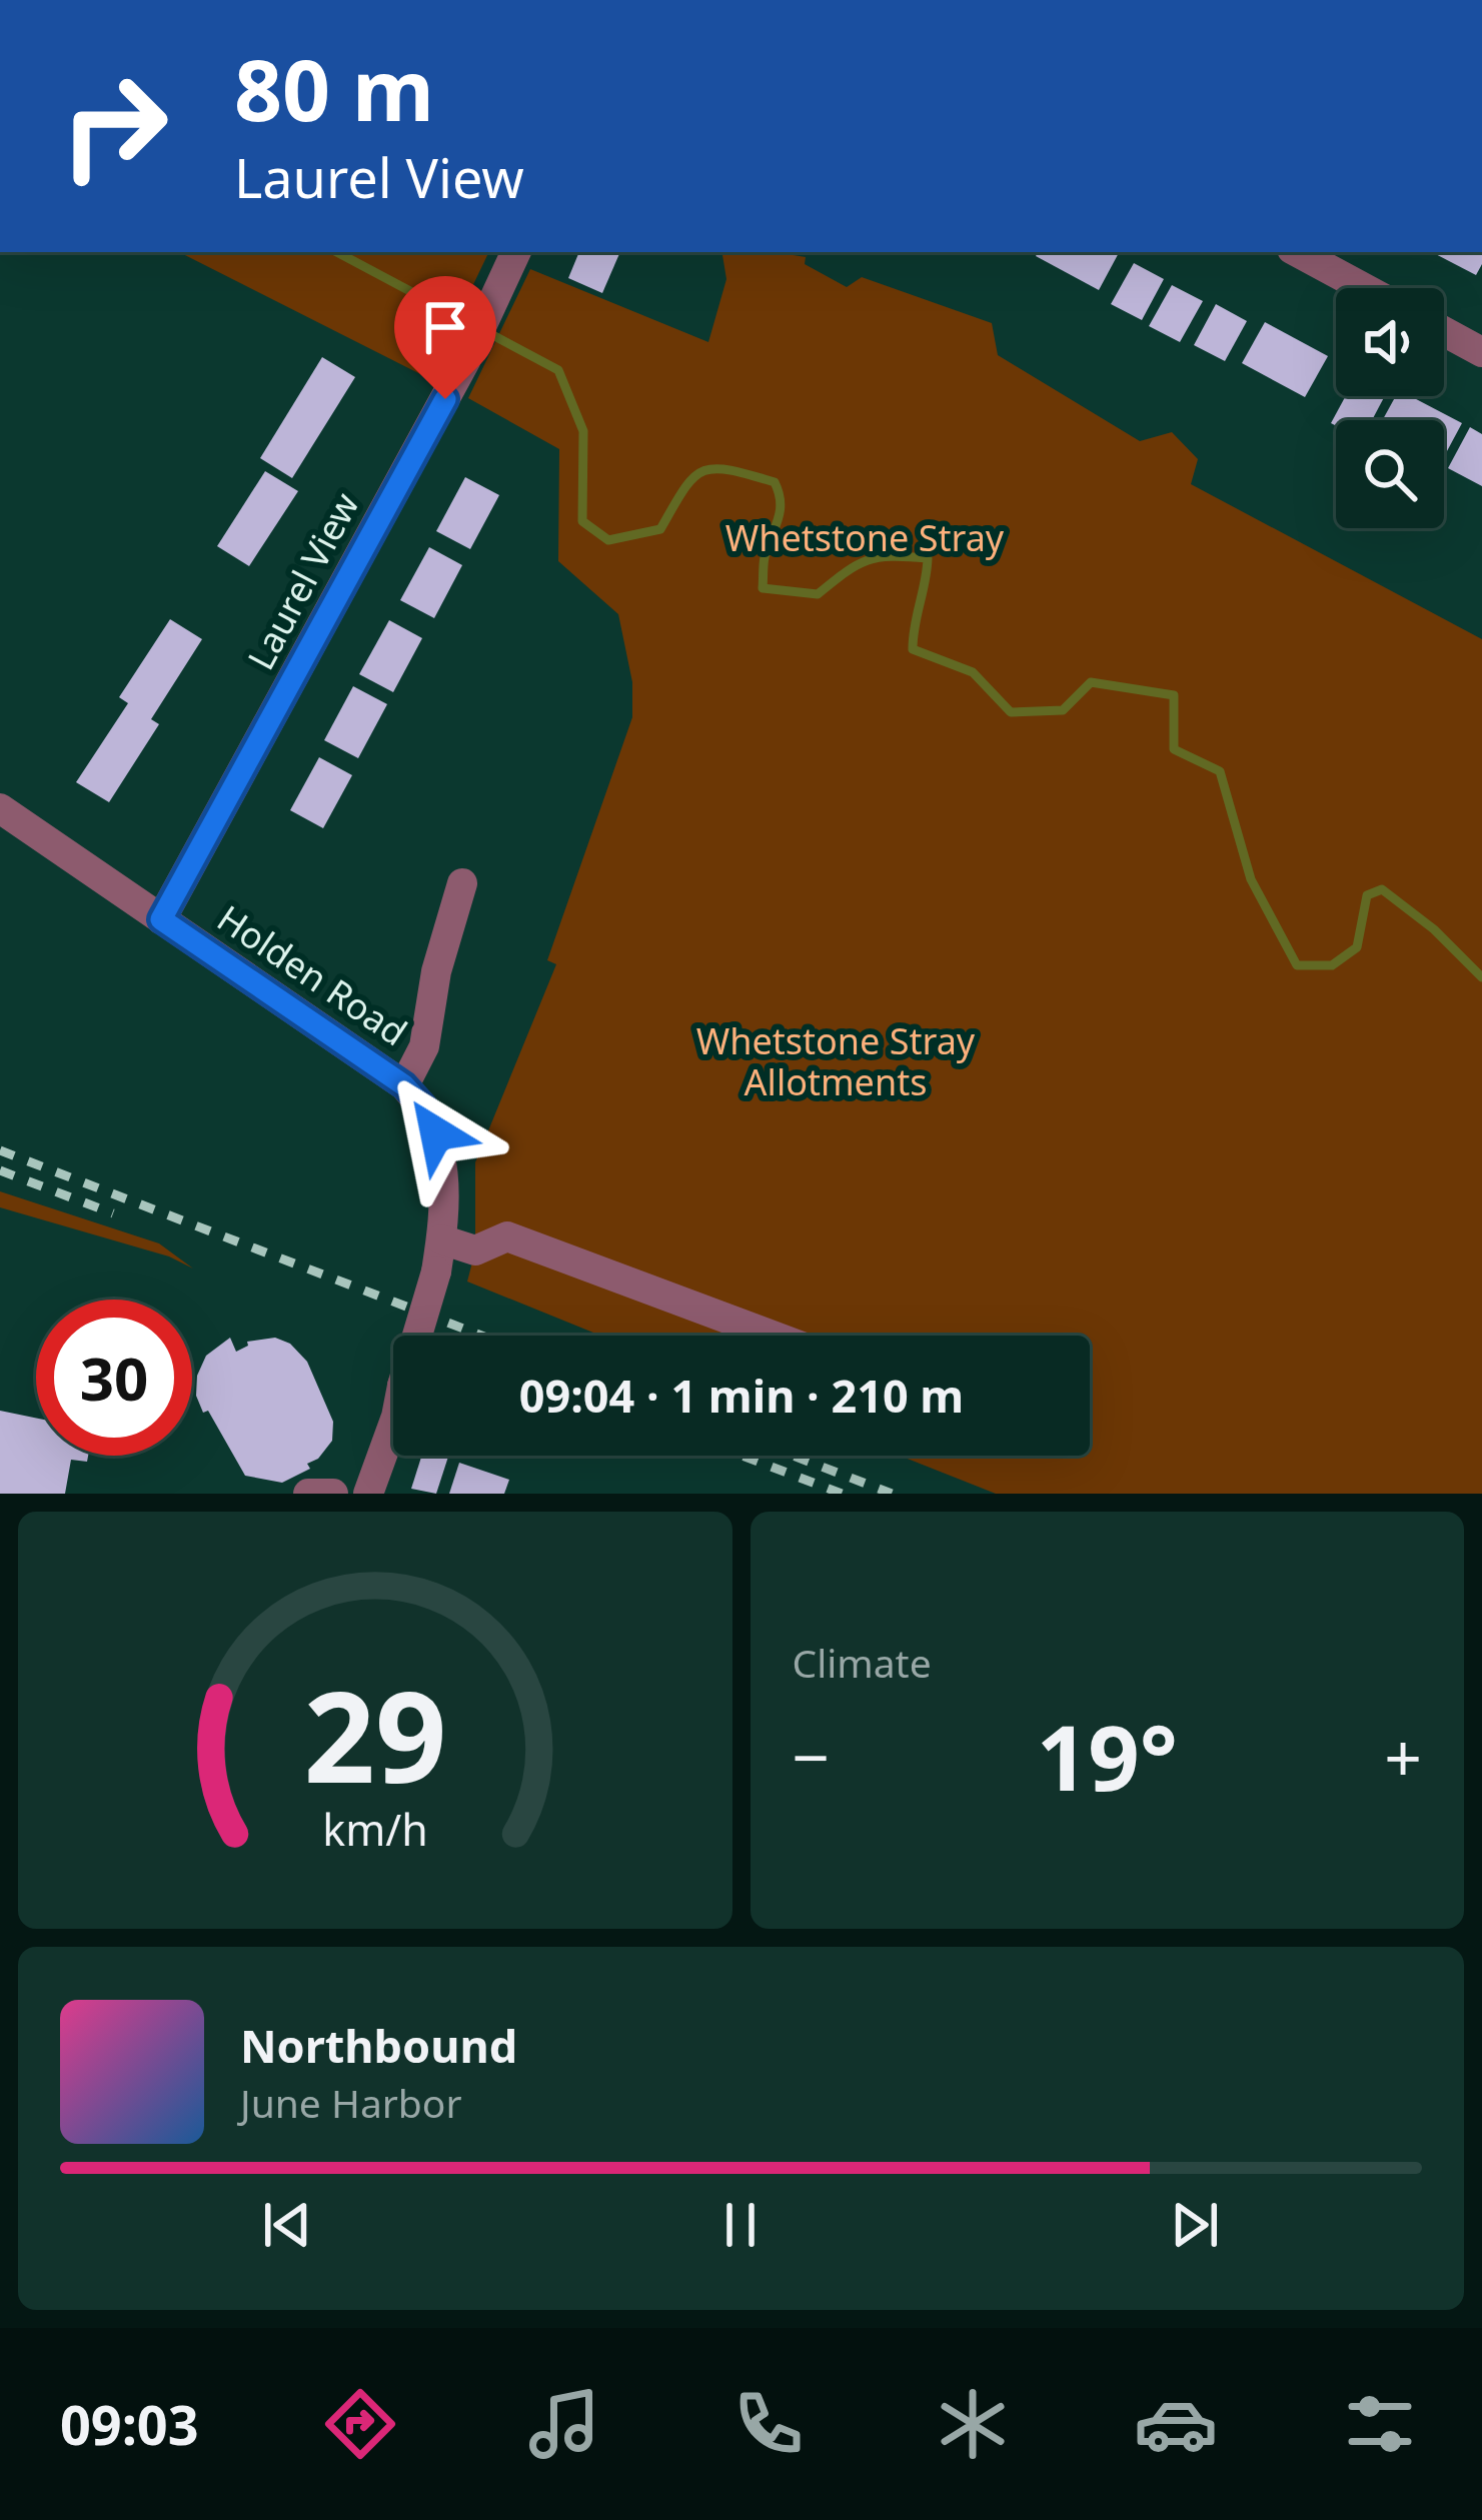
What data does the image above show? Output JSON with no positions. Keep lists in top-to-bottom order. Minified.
{"streets":{"street":["Laurel View","Holden Road"]},"crossings":[["Laurel View","Holden Road"]],"parks":["Whetstone Stray","Whetstone Stray Allotments"],"page":{"turn":["80 m","Laurel View"],"limit":"30","trip":"09:04 · 1 min · 210 m","tile":"Climate","heat":["−","19°","+"],"song":["Northbound","June Harbor"],"tabs":"09:03","gauge":["29","km/h"]}}
